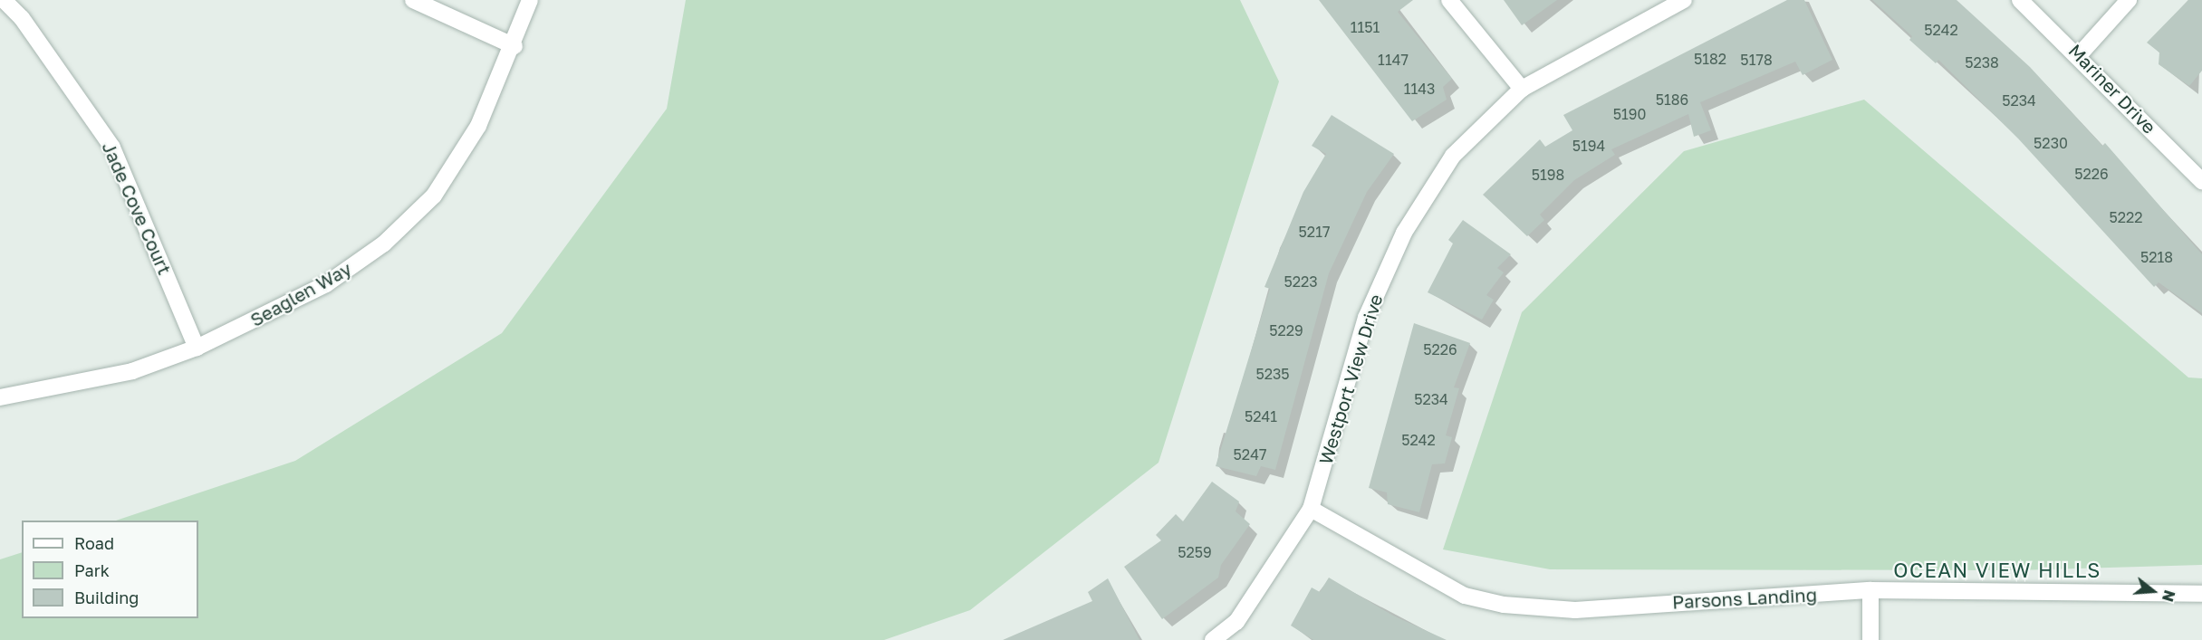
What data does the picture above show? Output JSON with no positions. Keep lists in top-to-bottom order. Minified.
{"streets":{"street":["Mariner Drive","Jade Cove Court","Seaglen Way","Westport View Drive","Parsons Landing"]},"crossings":[["Jade Cove Court","Seaglen Way"],["Westport View Drive","Parsons Landing"]],"districts":["OCEAN VIEW HILLS"],"house_numbers":["1151","5242","5182","1147","5178","5238","1143","5186","5234","5190","5230","5194","5226","5198","5222","5217","5218","5223","5229","5226","5235","5234","5241","5242","5247","5259"],"legend":["Road","Park","Building"],"north":"right"}
